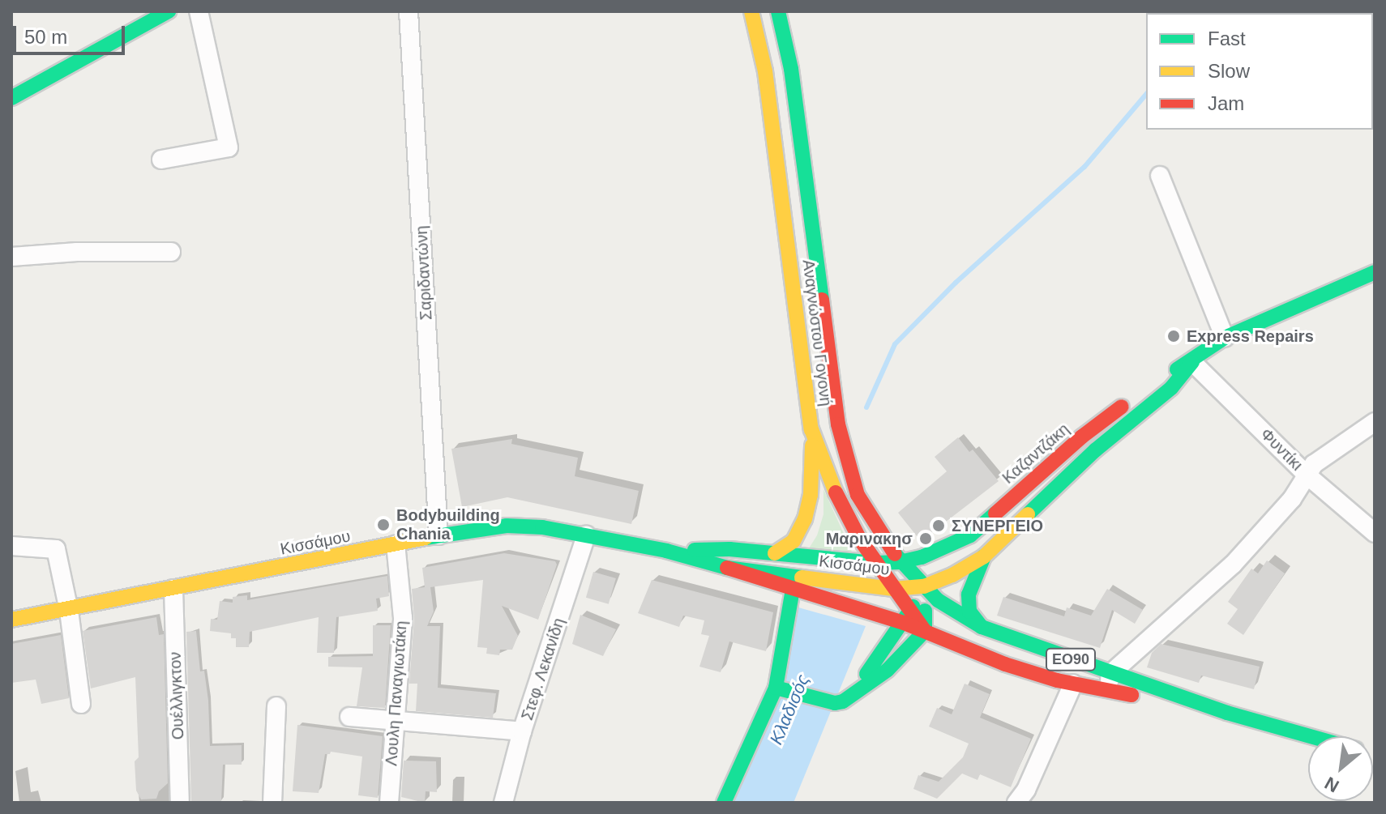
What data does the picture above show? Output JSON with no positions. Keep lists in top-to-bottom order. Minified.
{"streets":{"main road":["Αναγνώστου Γογονή","Καζαντζάκη","Κισσάμου","ΕΟ90"],"street":["Σαριδαντώνη","Φυντίκι","Στεφ. Λεκανίδη","Λουλη Παναγιωτάκη","Ουέλλιγκτον"]},"crossings":[["Σαριδαντώνη","Κισσάμου"],["Αναγνώστου Γογονή","Καζαντζάκη"],["Αναγνώστου Γογονή","Κισσάμου"],["Αναγνώστου Γογονή","ΕΟ90"],["Καζαντζάκη","Κισσάμου"],["Καζαντζάκη","ΕΟ90"],["Κισσάμου","ΕΟ90"],["Κισσάμου","Στεφ. Λεκανίδη"],["Κισσάμου","Λουλη Παναγιωτάκη"],["Κισσάμου","Ουέλλιγκτον"]],"water":["Κλαδισός"],"places":["Express Repairs","Bodybuilding Chania","ΣΥΝΕΡΓΕΙΟ","Μαρινακησ"],"legend":["Fast","Slow","Jam"],"scale_bar":"50 m","north":"bottom left"}
